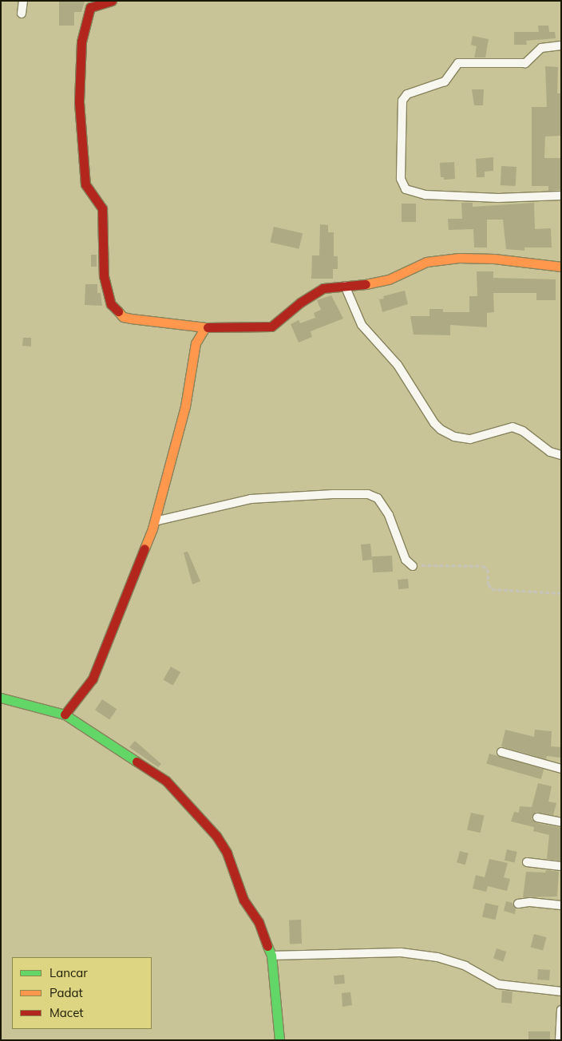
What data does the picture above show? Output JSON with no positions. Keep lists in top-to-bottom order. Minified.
{"legend":["Lancar","Padat","Macet"]}
